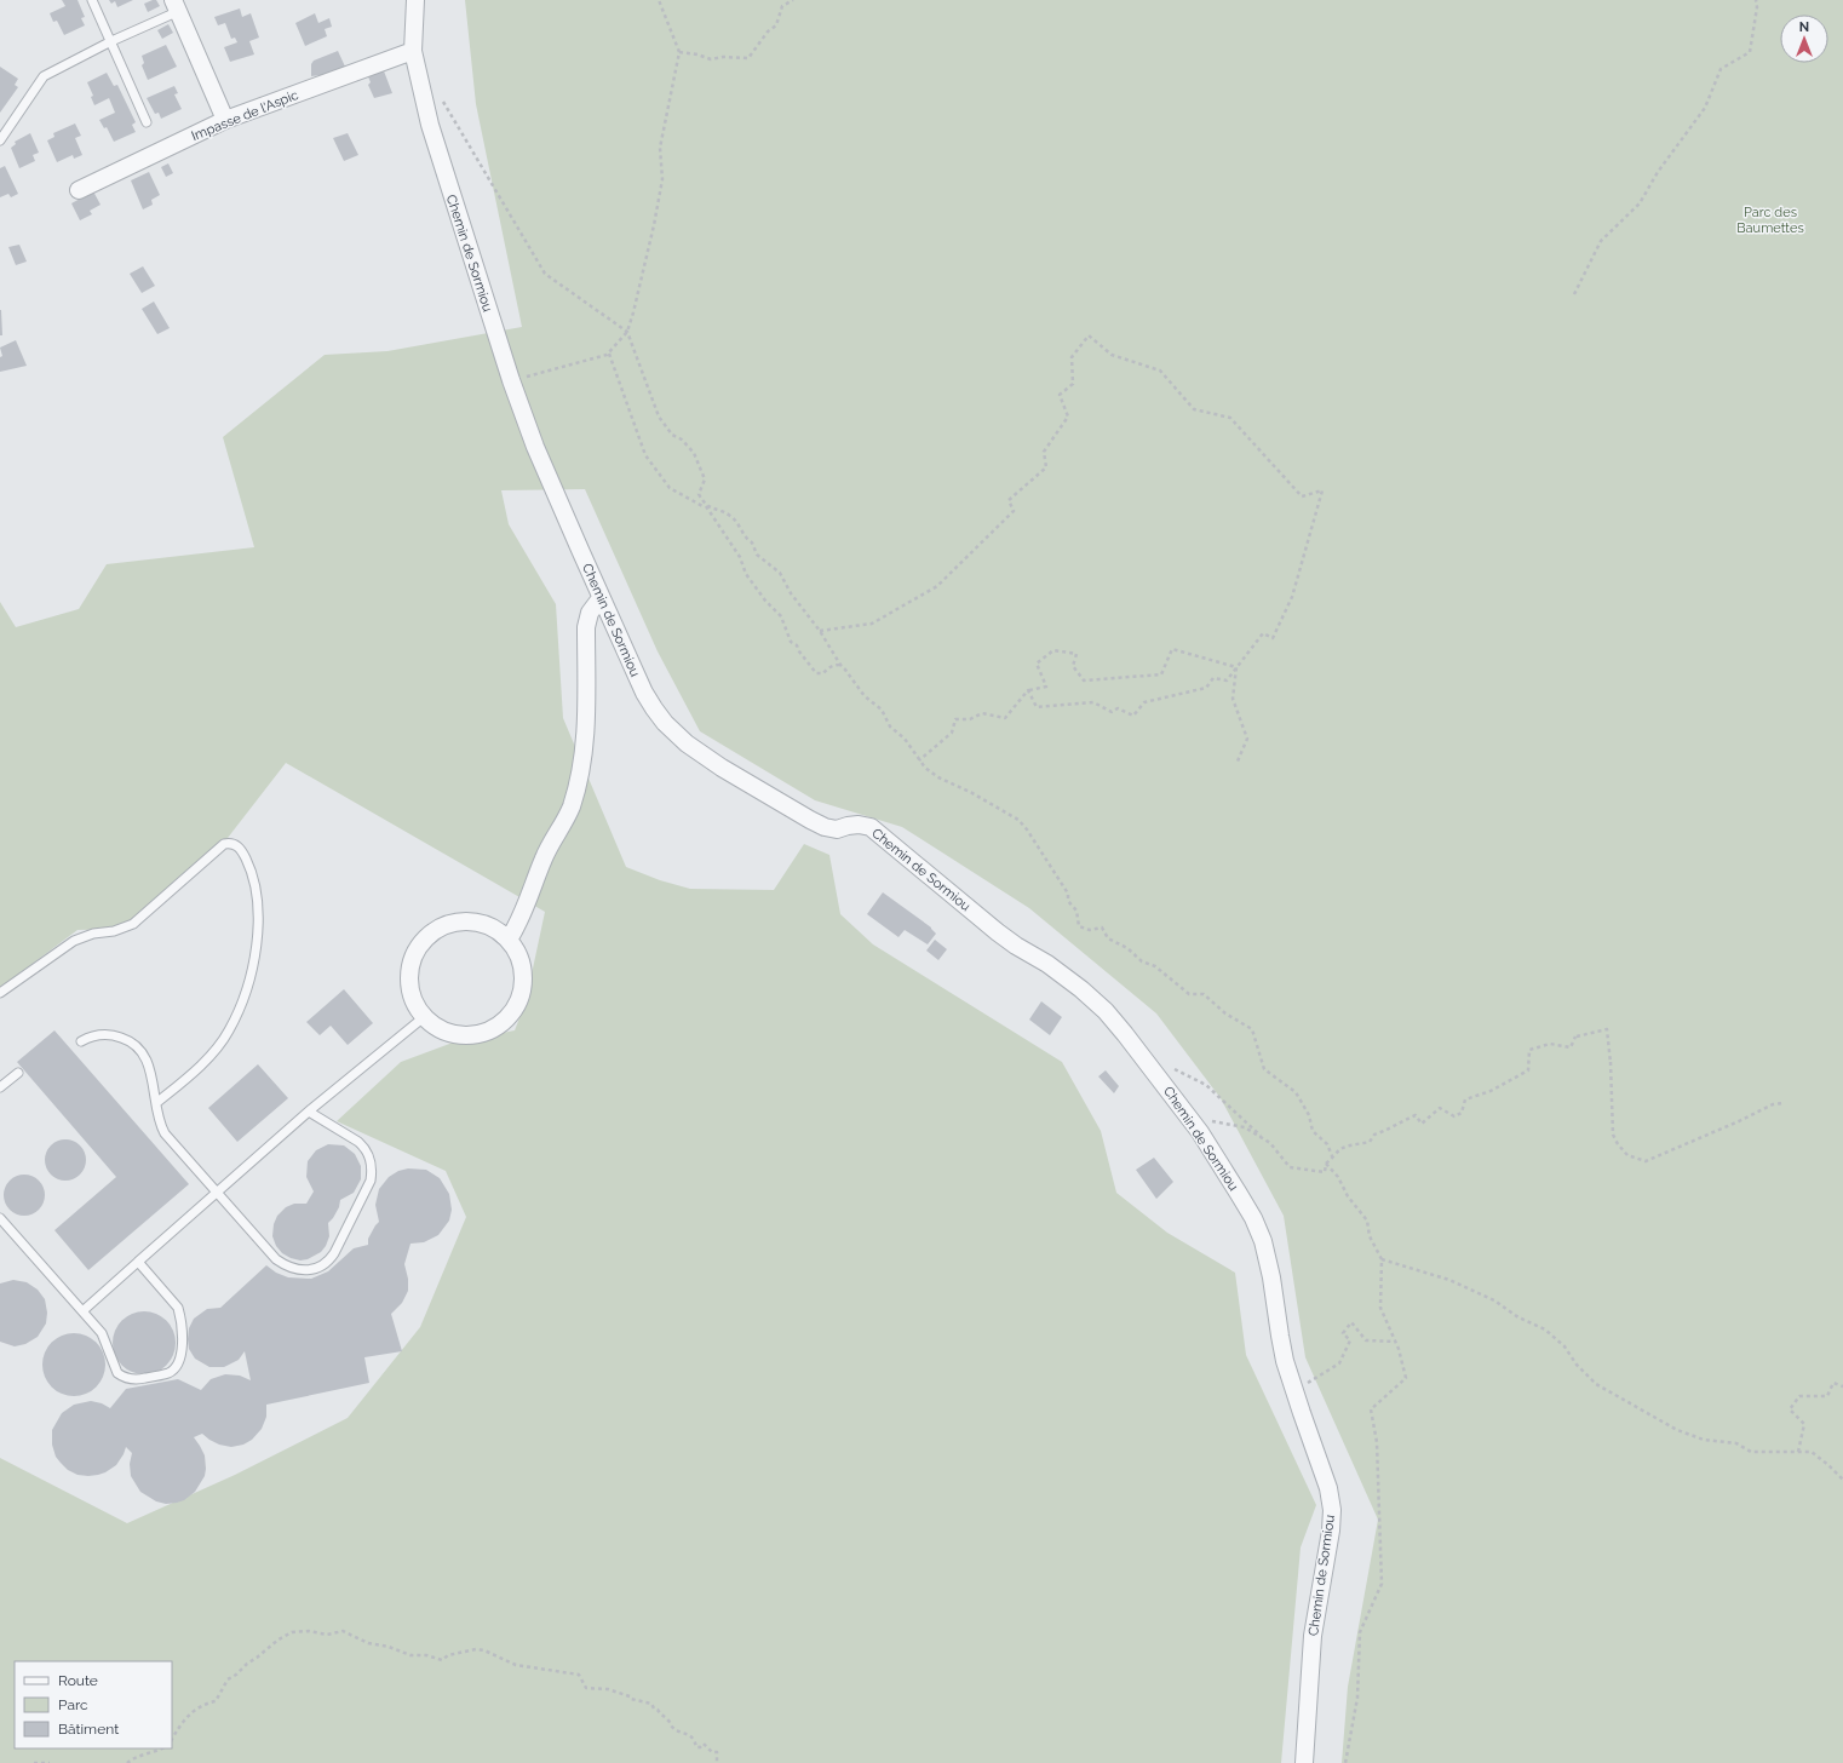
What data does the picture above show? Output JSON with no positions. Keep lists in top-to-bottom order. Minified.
{"streets":{"street":["Impasse de l'Aspic","Chemin de Sormiou"]},"crossings":[["Impasse de l'Aspic","Chemin de Sormiou"]],"parks":["Parc des Baumettes"],"legend":["Route","Parc","Bâtiment"],"north":"top"}
